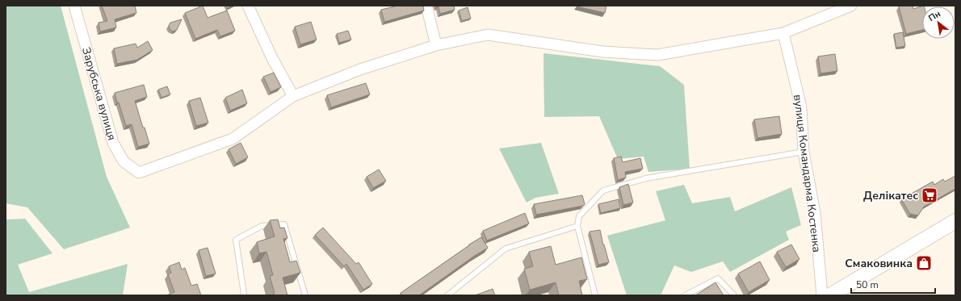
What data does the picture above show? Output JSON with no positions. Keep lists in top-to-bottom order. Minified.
{"streets":{"street":["Зарубська вулиця","вулиця Командарма Костенка"]},"places":{"supermarket":["Делікатес"],"shop":["Смаковинка"]},"scale_bar":"50 m","north":"top left"}
